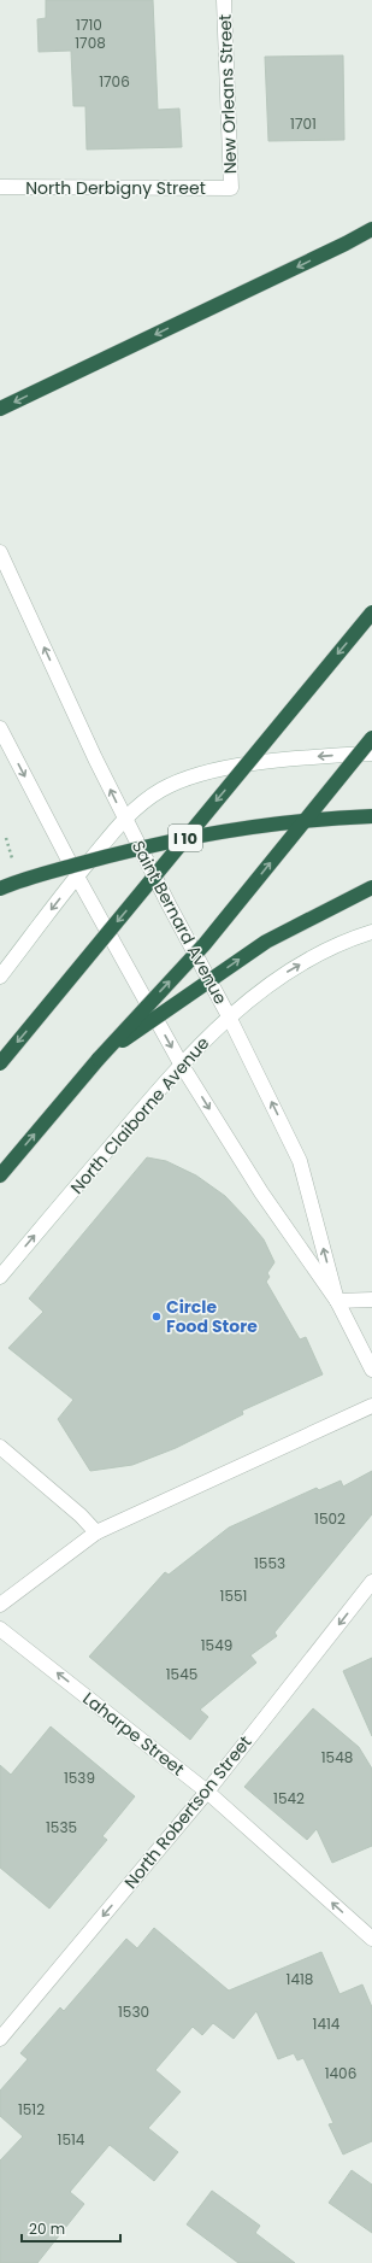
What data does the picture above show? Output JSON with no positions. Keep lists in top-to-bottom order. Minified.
{"streets":{"highway":["I 10"],"street":["New Orleans Street","North Derbigny Street","Saint Bernard Avenue","North Claiborne Avenue","Laharpe Street","North Robertson Street"]},"crossings":[["New Orleans Street","North Derbigny Street"],["Saint Bernard Avenue","North Claiborne Avenue"],["Laharpe Street","North Robertson Street"]],"one_way":["North Claiborne Avenue","Laharpe Street","North Robertson Street"],"places":["Circle Food Store"],"house_numbers":["1710","1708","1706","1701","1502","1553","1551","1549","1545","1548","1539","1542","1535","1418","1530","1414","1406","1512","1514"],"scale_bar":"20 m"}
